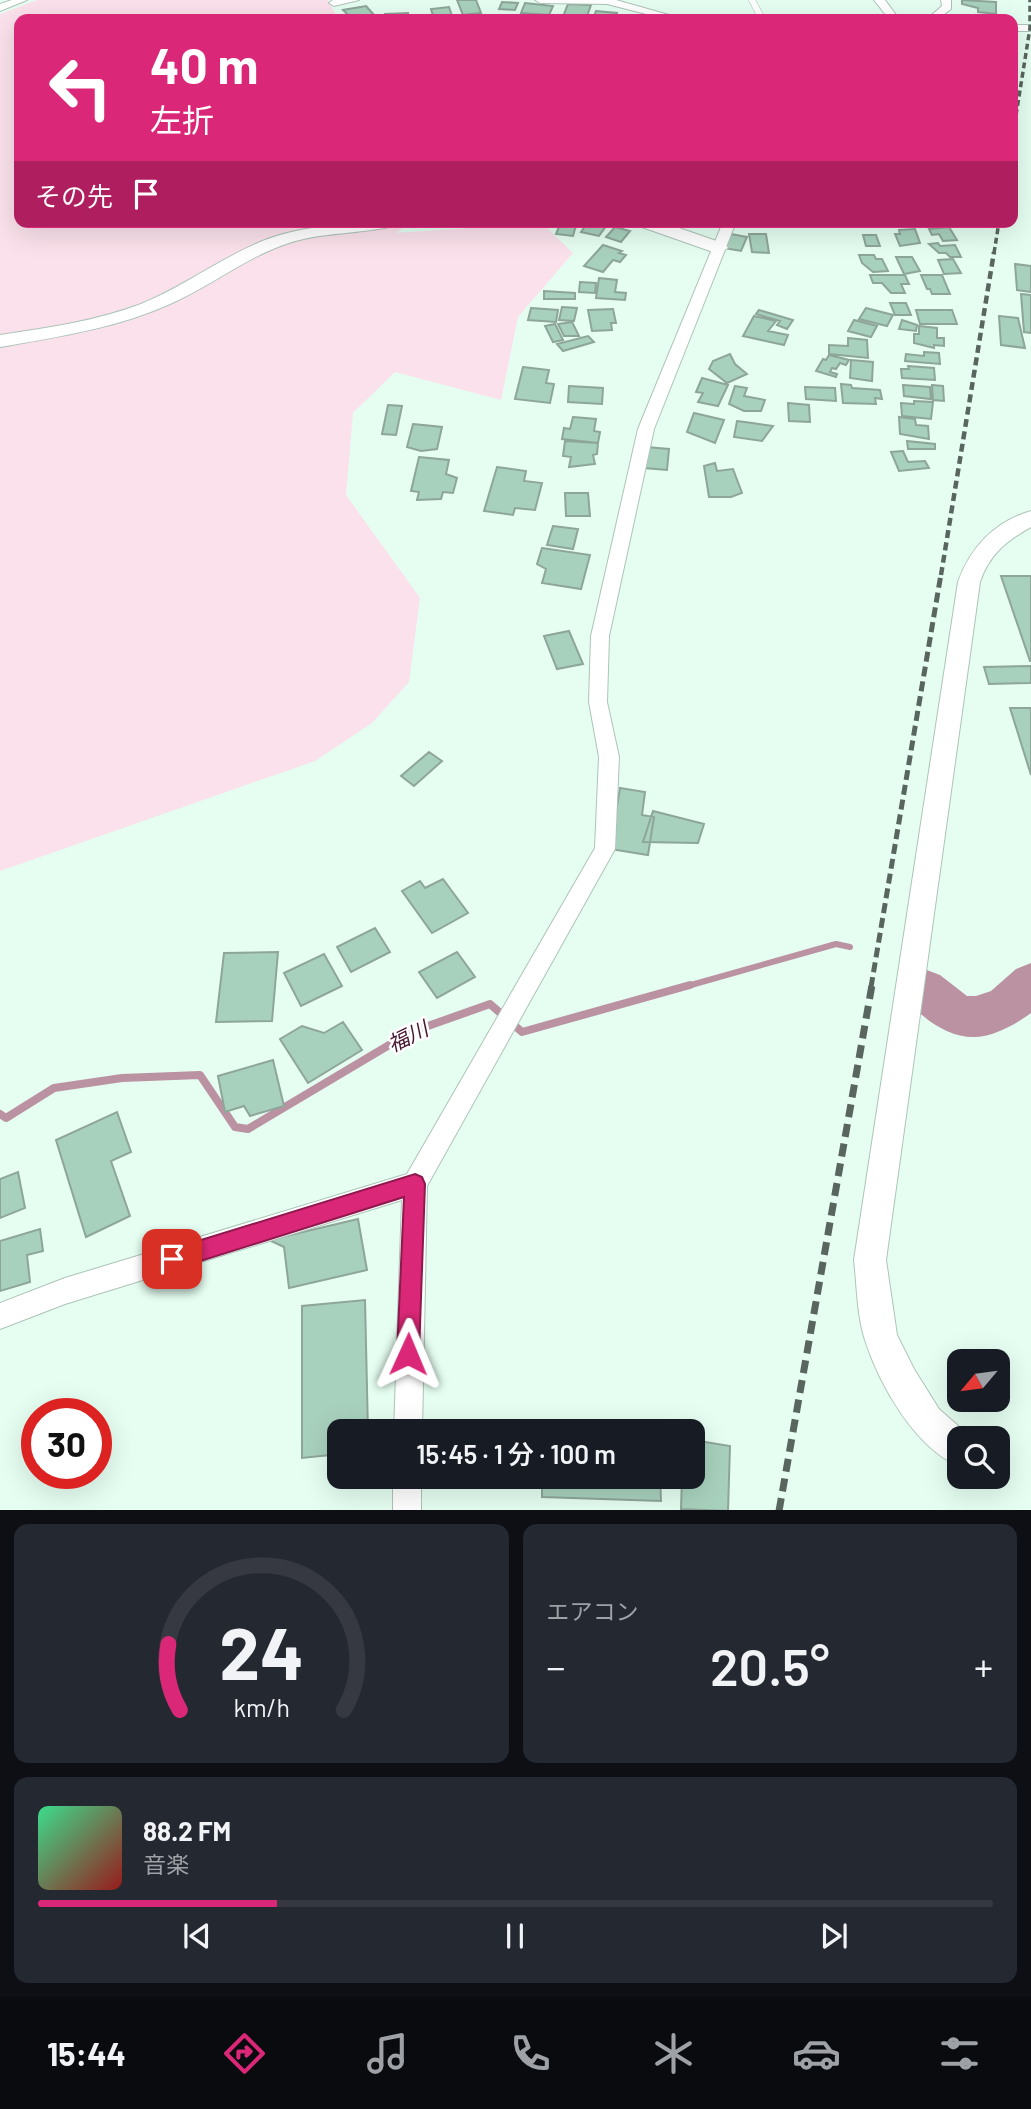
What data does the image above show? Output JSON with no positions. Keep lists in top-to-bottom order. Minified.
{"water":["福川"],"north":"bottom left","page":{"turn":["40 m","左折"],"then":"その先","limit":"30","trip":"15:45 · 1 分 · 100 m","tile":"エアコン","heat":["−","20.5°","+"],"song":["88.2 FM","音楽"],"tabs":"15:44","gauge":["24","km/h"]}}
